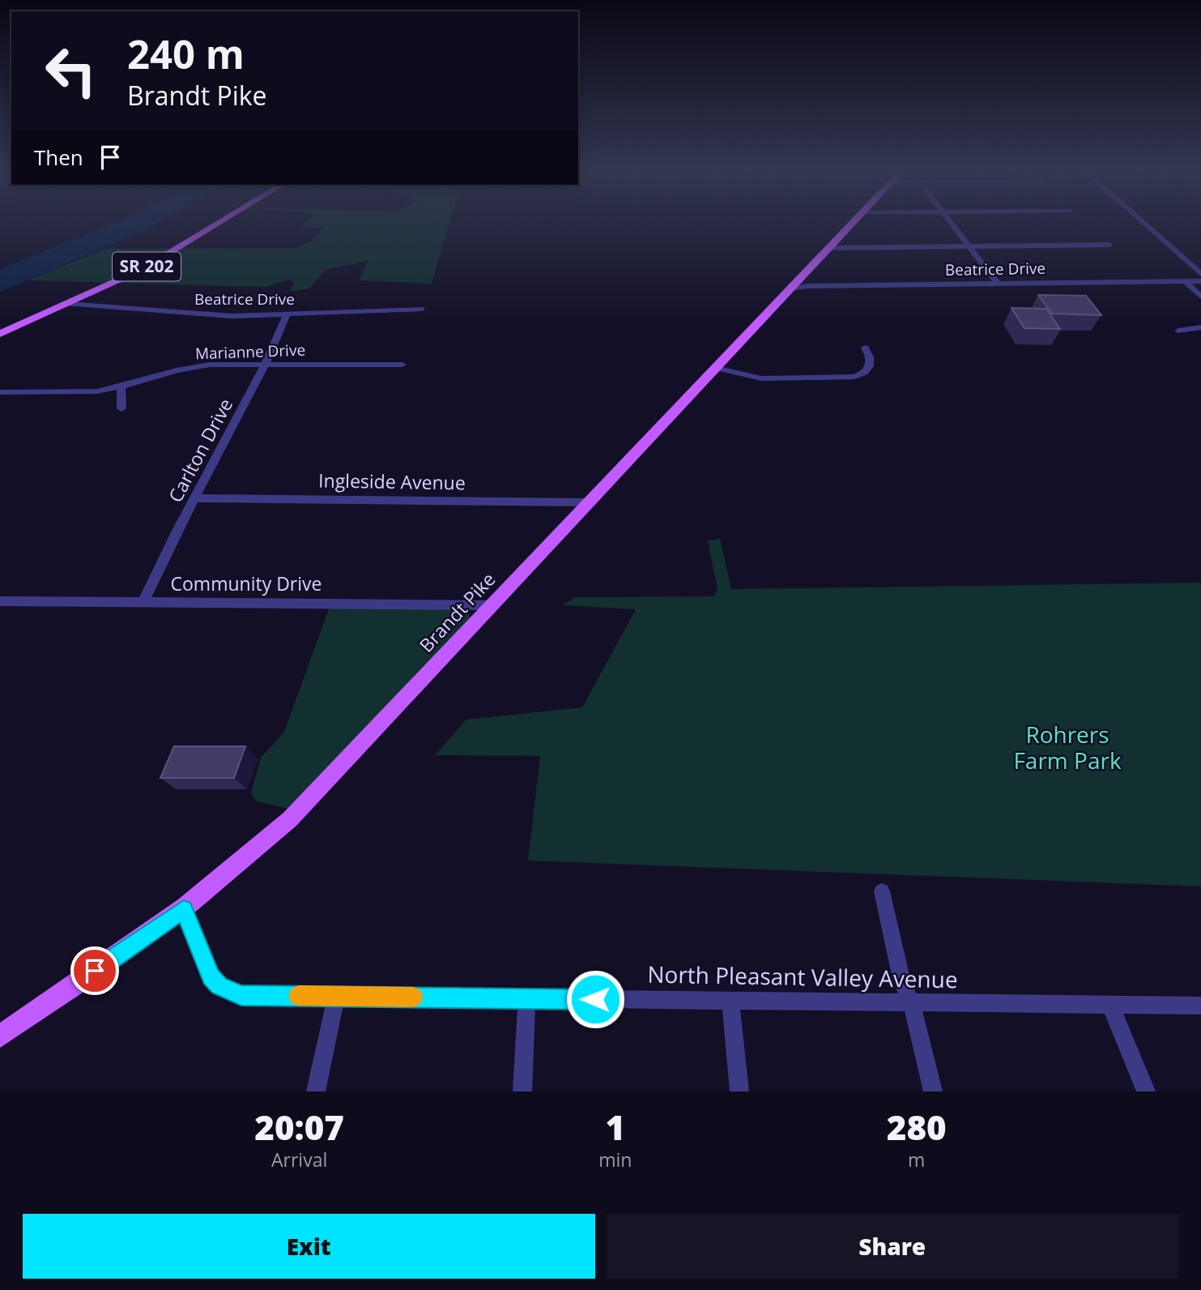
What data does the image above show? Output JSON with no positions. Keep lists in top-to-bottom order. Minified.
{"streets":{"main road":["SR 202","Brandt Pike"],"street":["Beatrice Drive","Marianne Drive","Carlton Drive","Ingleside Avenue","Community Drive","North Pleasant Valley Avenue"]},"crossings":[["SR 202","Beatrice Drive"],["Beatrice Drive","Carlton Drive"],["Beatrice Drive","Brandt Pike"],["Marianne Drive","Carlton Drive"],["Carlton Drive","Ingleside Avenue"],["Carlton Drive","Community Drive"],["Ingleside Avenue","Brandt Pike"],["Community Drive","Brandt Pike"],["Brandt Pike","North Pleasant Valley Avenue"]],"parks":["Rohrers Farm Park"],"page":{"turn":["240 m","Brandt Pike"],"then":"Then","eta":["20:07","Arrival","1","min","280","m"],"buttons":["Exit","Share"]}}
